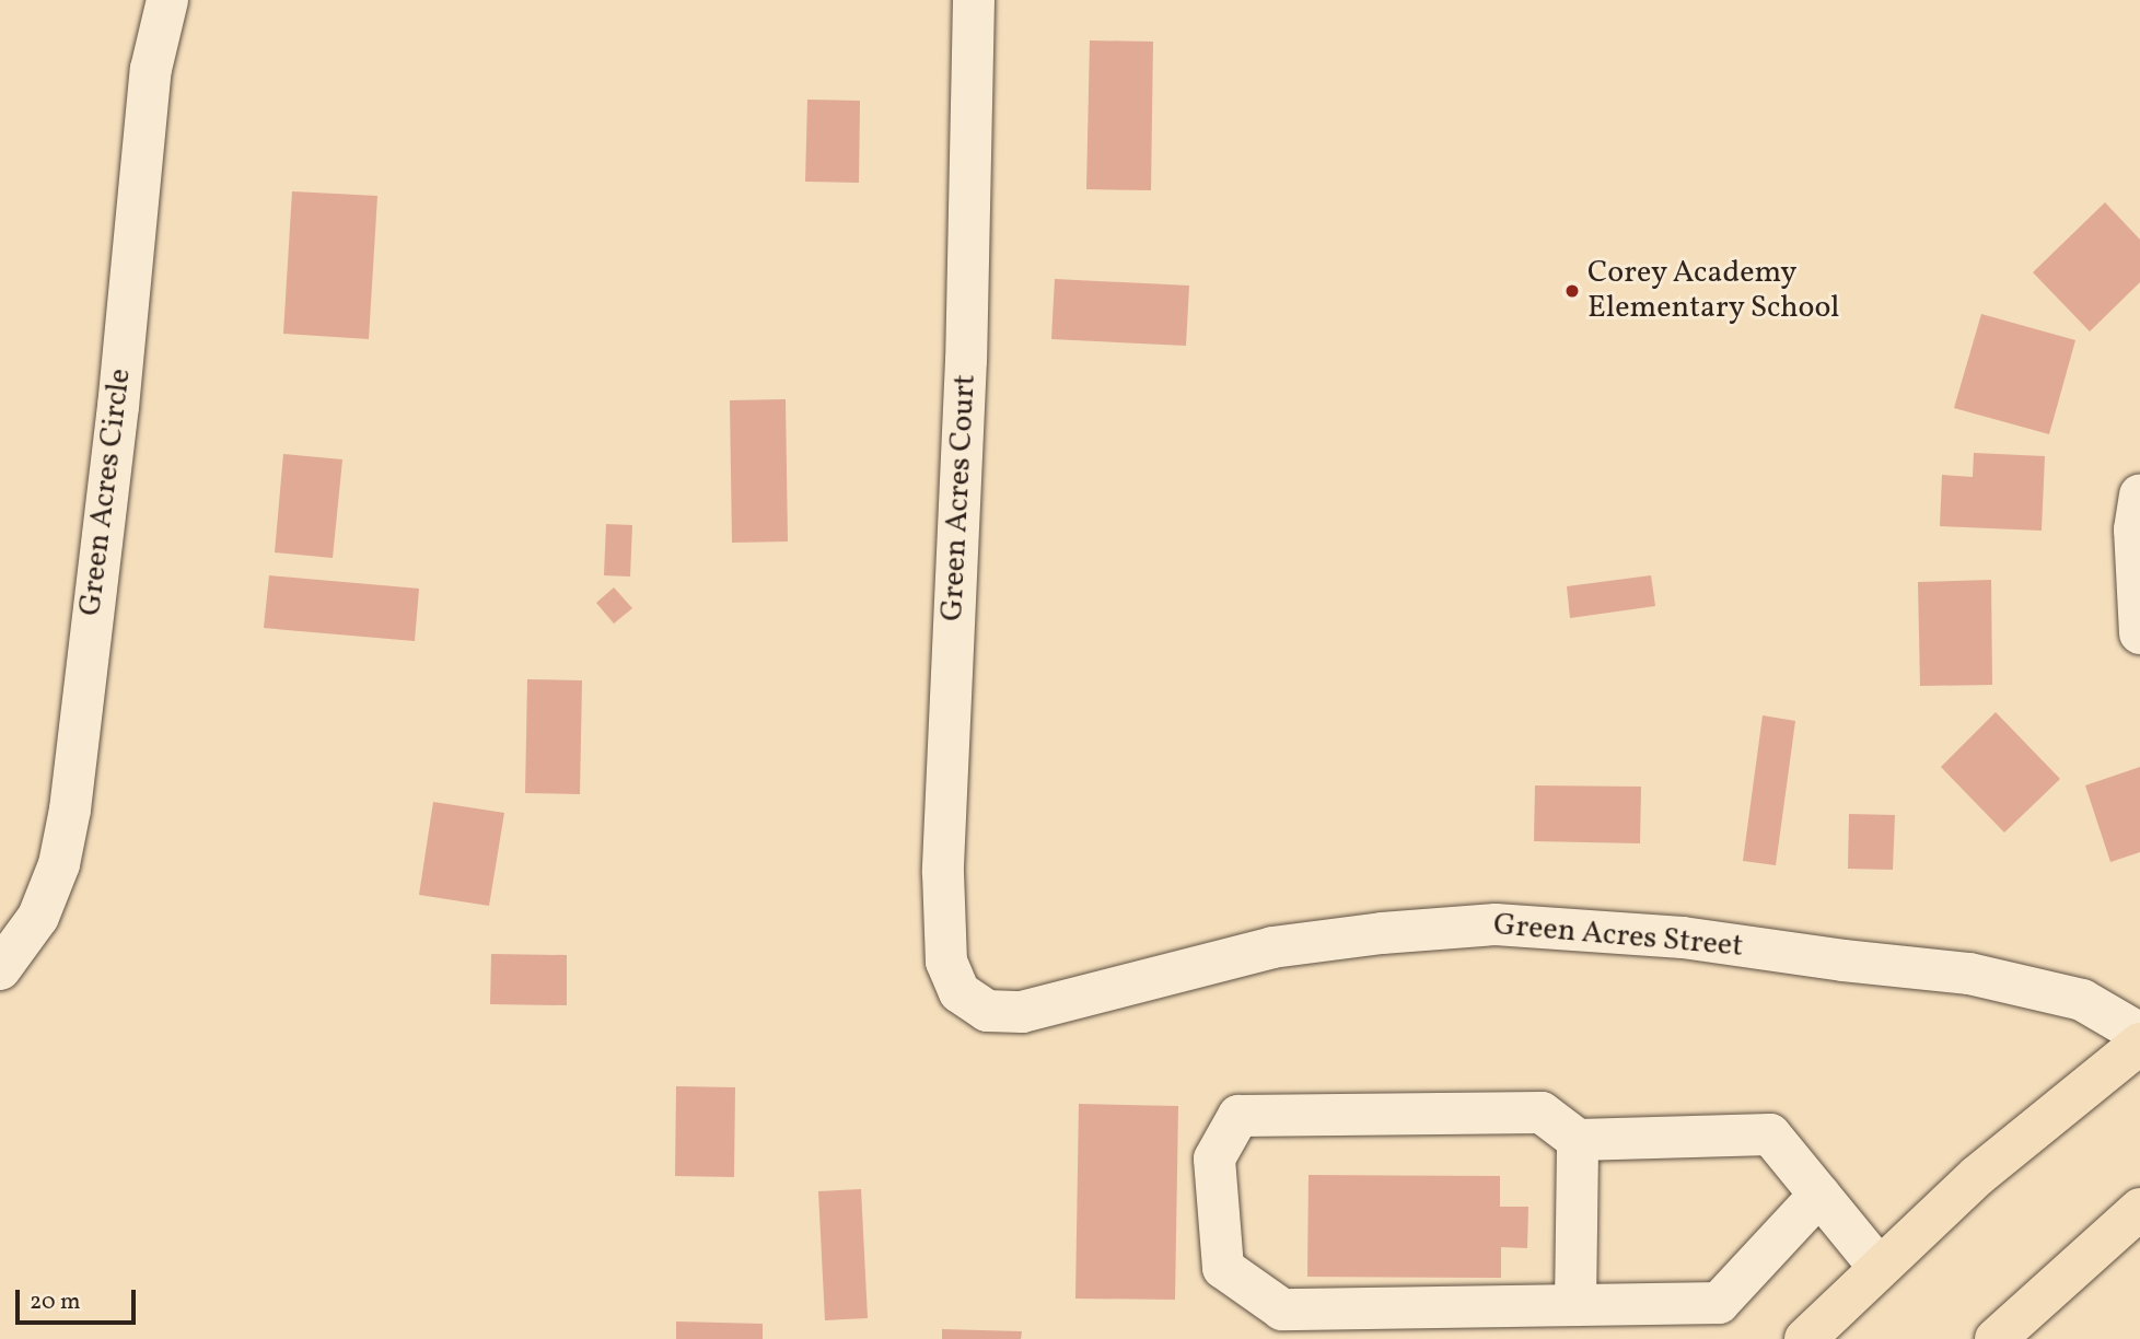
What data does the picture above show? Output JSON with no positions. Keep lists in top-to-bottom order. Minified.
{"streets":{"street":["Green Acres Circle","Green Acres Court","Green Acres Street"]},"crossings":[["Green Acres Court","Green Acres Street"]],"places":["Corey Academy Elementary School"],"scale_bar":"20 m"}
